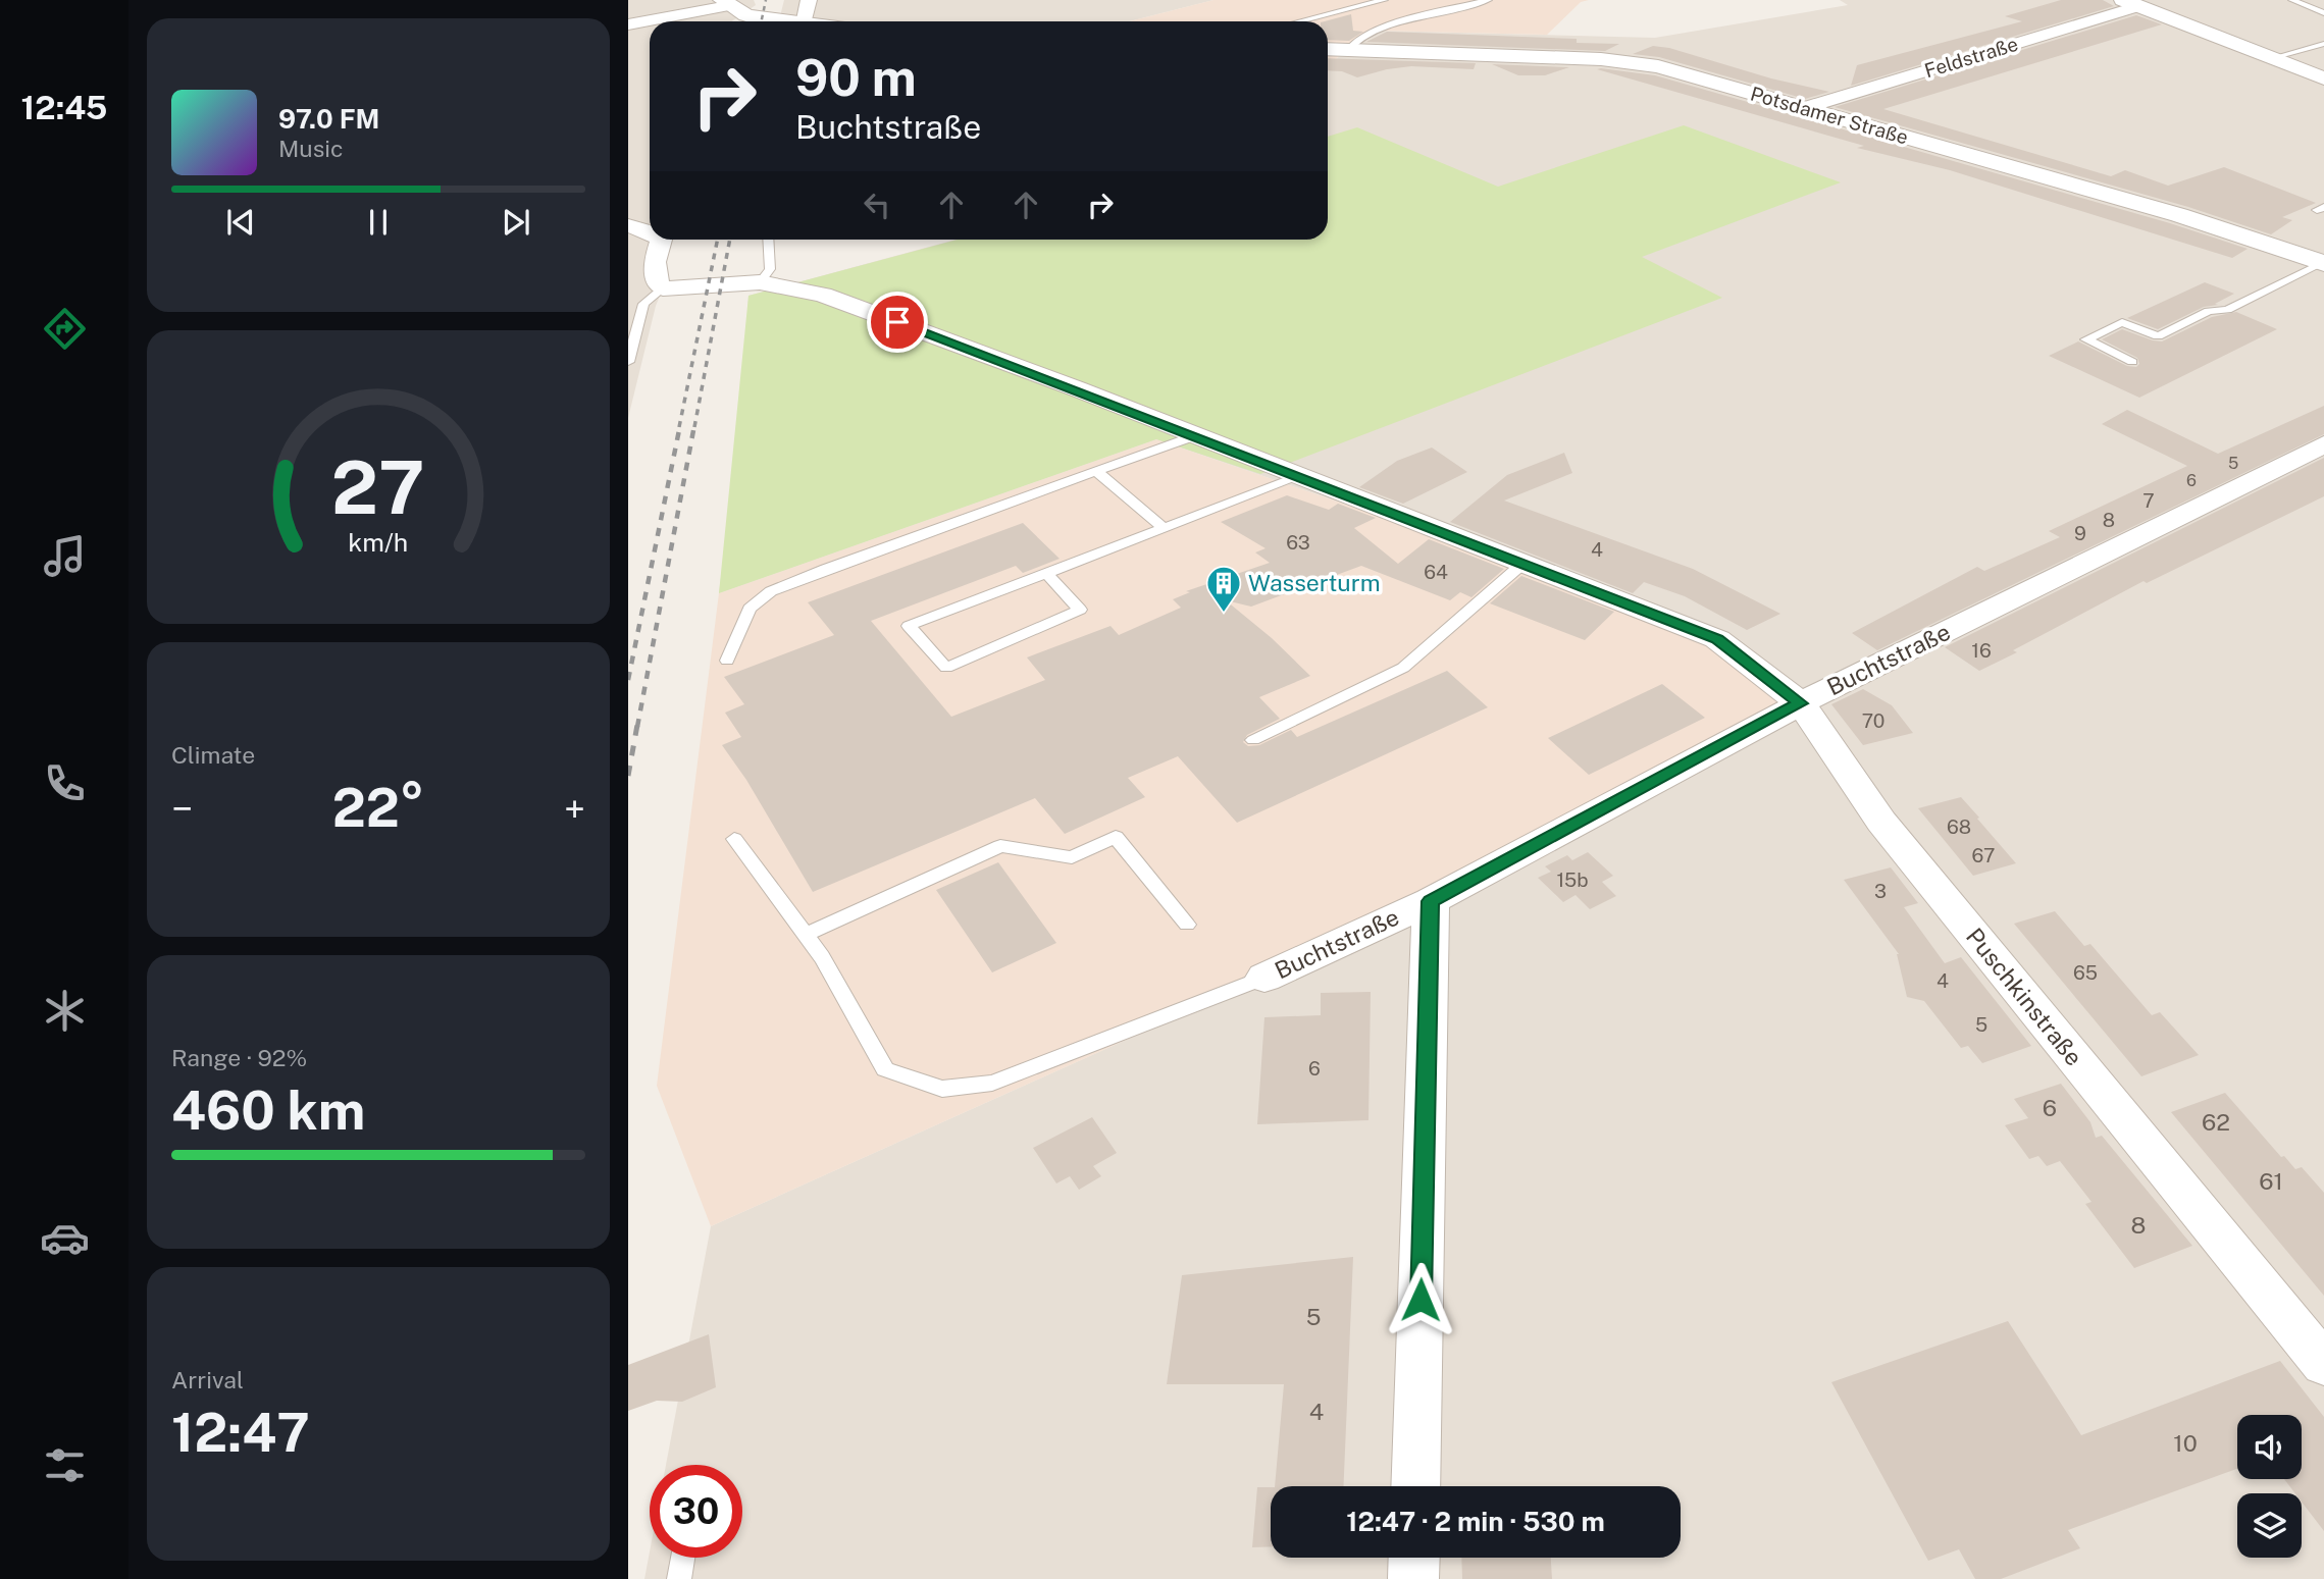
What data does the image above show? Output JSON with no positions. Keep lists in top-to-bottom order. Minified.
{"streets":{"street":["Feldstraße","Potsdamer Straße","Buchtstraße","Puschkinstraße"]},"crossings":[["Feldstraße","Potsdamer Straße"],["Buchtstraße","Puschkinstraße"]],"places":{"building":["Wasserturm"]},"house_numbers":["5","6","7","8","9","63","4","64","16","70","68","67","15b","3","65","4","5","6","6","62","61","8","5","4","10"],"page":{"tabs":"12:45","turn":["90 m","Buchtstraße"],"song":["97.0 FM","Music"],"tile":["Climate",["Range · 92%","460 km"],["Arrival","12:47"]],"heat":["−","22°","+"],"limit":"30","trip":"12:47 · 2 min · 530 m","gauge":["27","km/h"]}}
